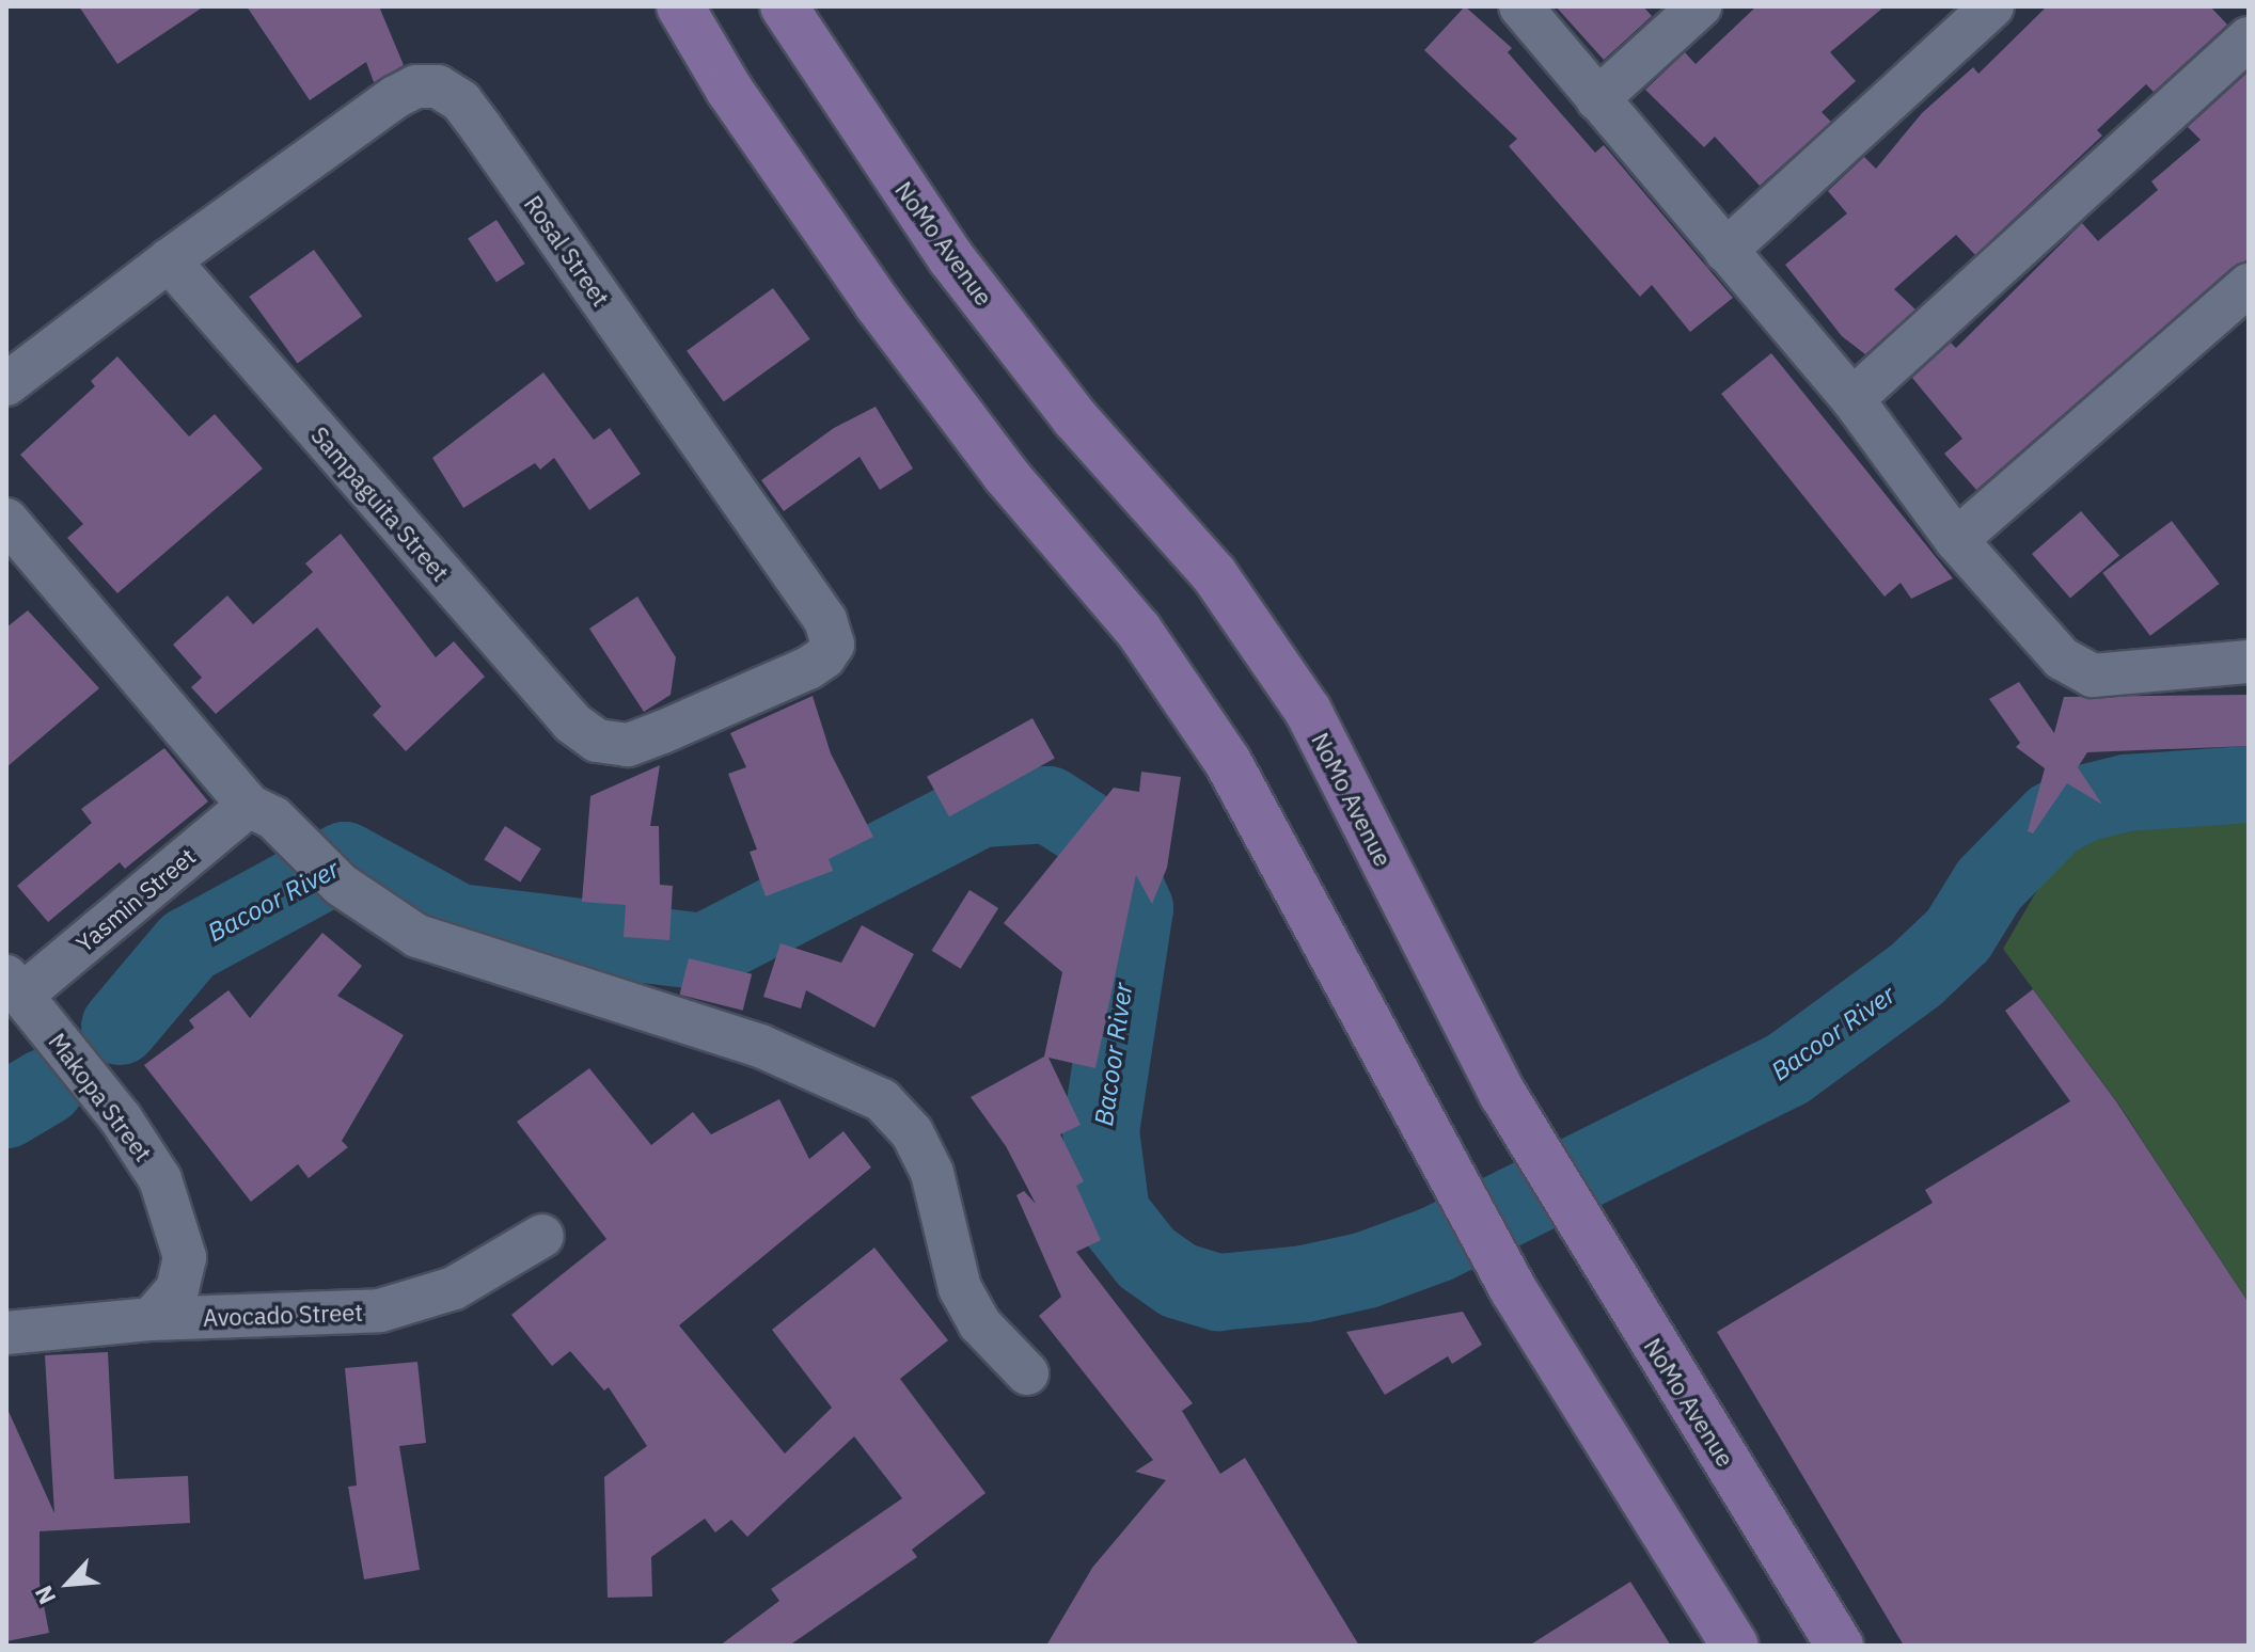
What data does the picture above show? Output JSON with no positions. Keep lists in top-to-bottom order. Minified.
{"streets":{"main road":["NoMo Avenue"],"street":["Rosal Street","Sampaguita Street","Yasmin Street","Makopa Street","Avocado Street"]},"crossings":[["Rosal Street","Sampaguita Street"],["Yasmin Street","Makopa Street"],["Makopa Street","Avocado Street"]],"water":["Bacoor River"],"north":"bottom left"}
